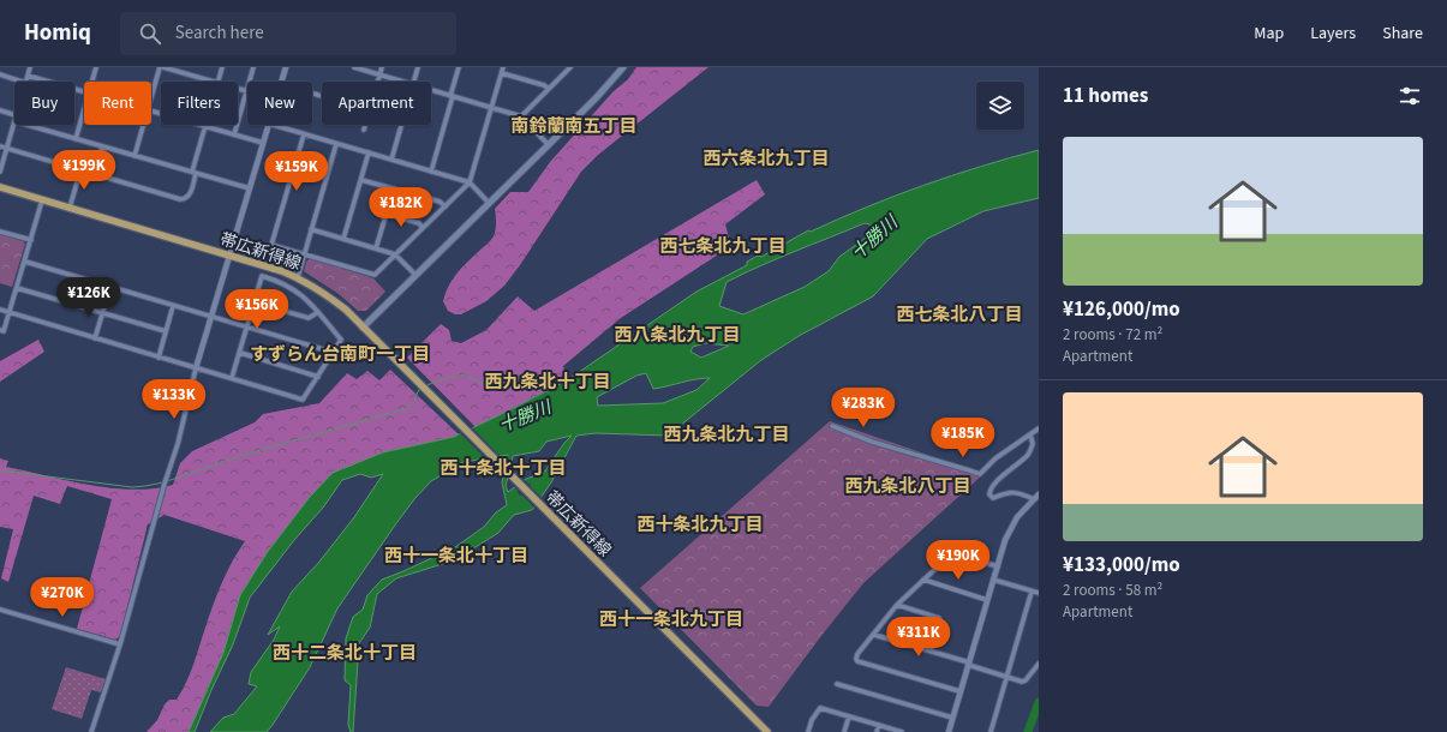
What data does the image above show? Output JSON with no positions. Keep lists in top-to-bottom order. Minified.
{"streets":{"main road":["帯広新得線"]},"districts":["南鈴蘭南五丁目","西六条北九丁目","西七条北九丁目","西七条北八丁目","西八条北九丁目","すずらん台南町一丁目","西九条北十丁目","西九条北九丁目","西十条北十丁目","西九条北八丁目","西十条北九丁目","西十一条北十丁目","西十一条北九丁目","西十二条北十丁目"],"water":["十勝川"],"page":{"header":"Homiq","search":"Search here","nav":["Map","Layers","Share"],"heading":"11 homes","chip":["Buy","Rent","Filters","New","Apartment"],"list":[{"name":"¥126,000/mo","note":"2 rooms · 72 m² · Apartment"},{"name":"¥133,000/mo","note":"2 rooms · 58 m² · Apartment"}],"price":["¥199K","¥159K","¥182K","¥126K","¥156K","¥133K","¥283K","¥185K","¥190K","¥270K","¥311K"]}}
